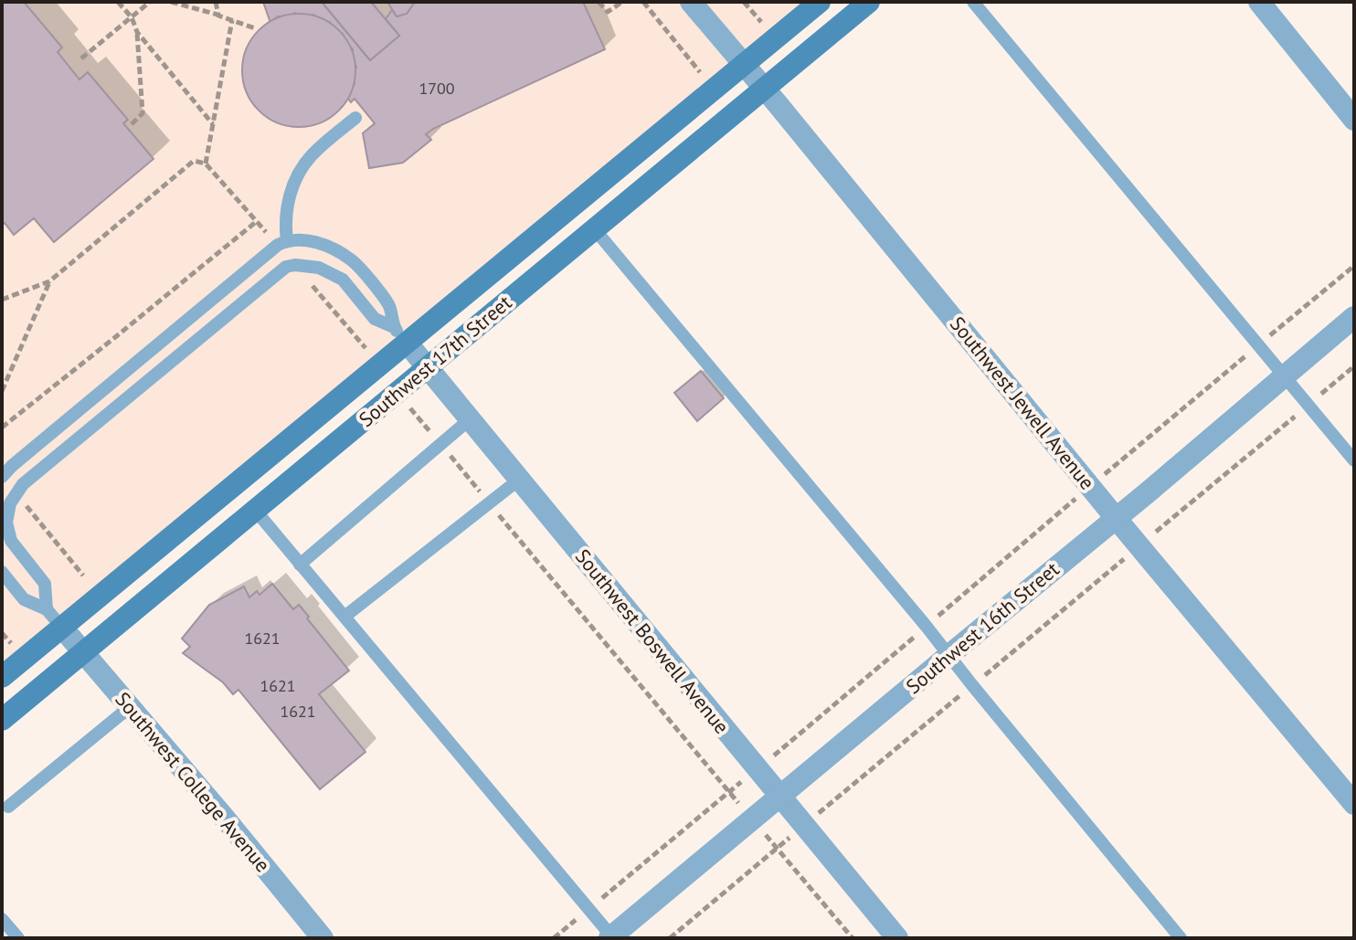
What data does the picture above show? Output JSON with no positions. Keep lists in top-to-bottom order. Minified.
{"streets":{"main road":["Southwest 17th Street"],"street":["Southwest Jewell Avenue","Southwest 16th Street","Southwest Boswell Avenue","Southwest College Avenue"]},"crossings":[["Southwest 17th Street","Southwest Jewell Avenue"],["Southwest 17th Street","Southwest Boswell Avenue"],["Southwest 17th Street","Southwest College Avenue"],["Southwest Jewell Avenue","Southwest 16th Street"],["Southwest 16th Street","Southwest Boswell Avenue"]],"house_numbers":["1700","1621","1621","1621"]}
